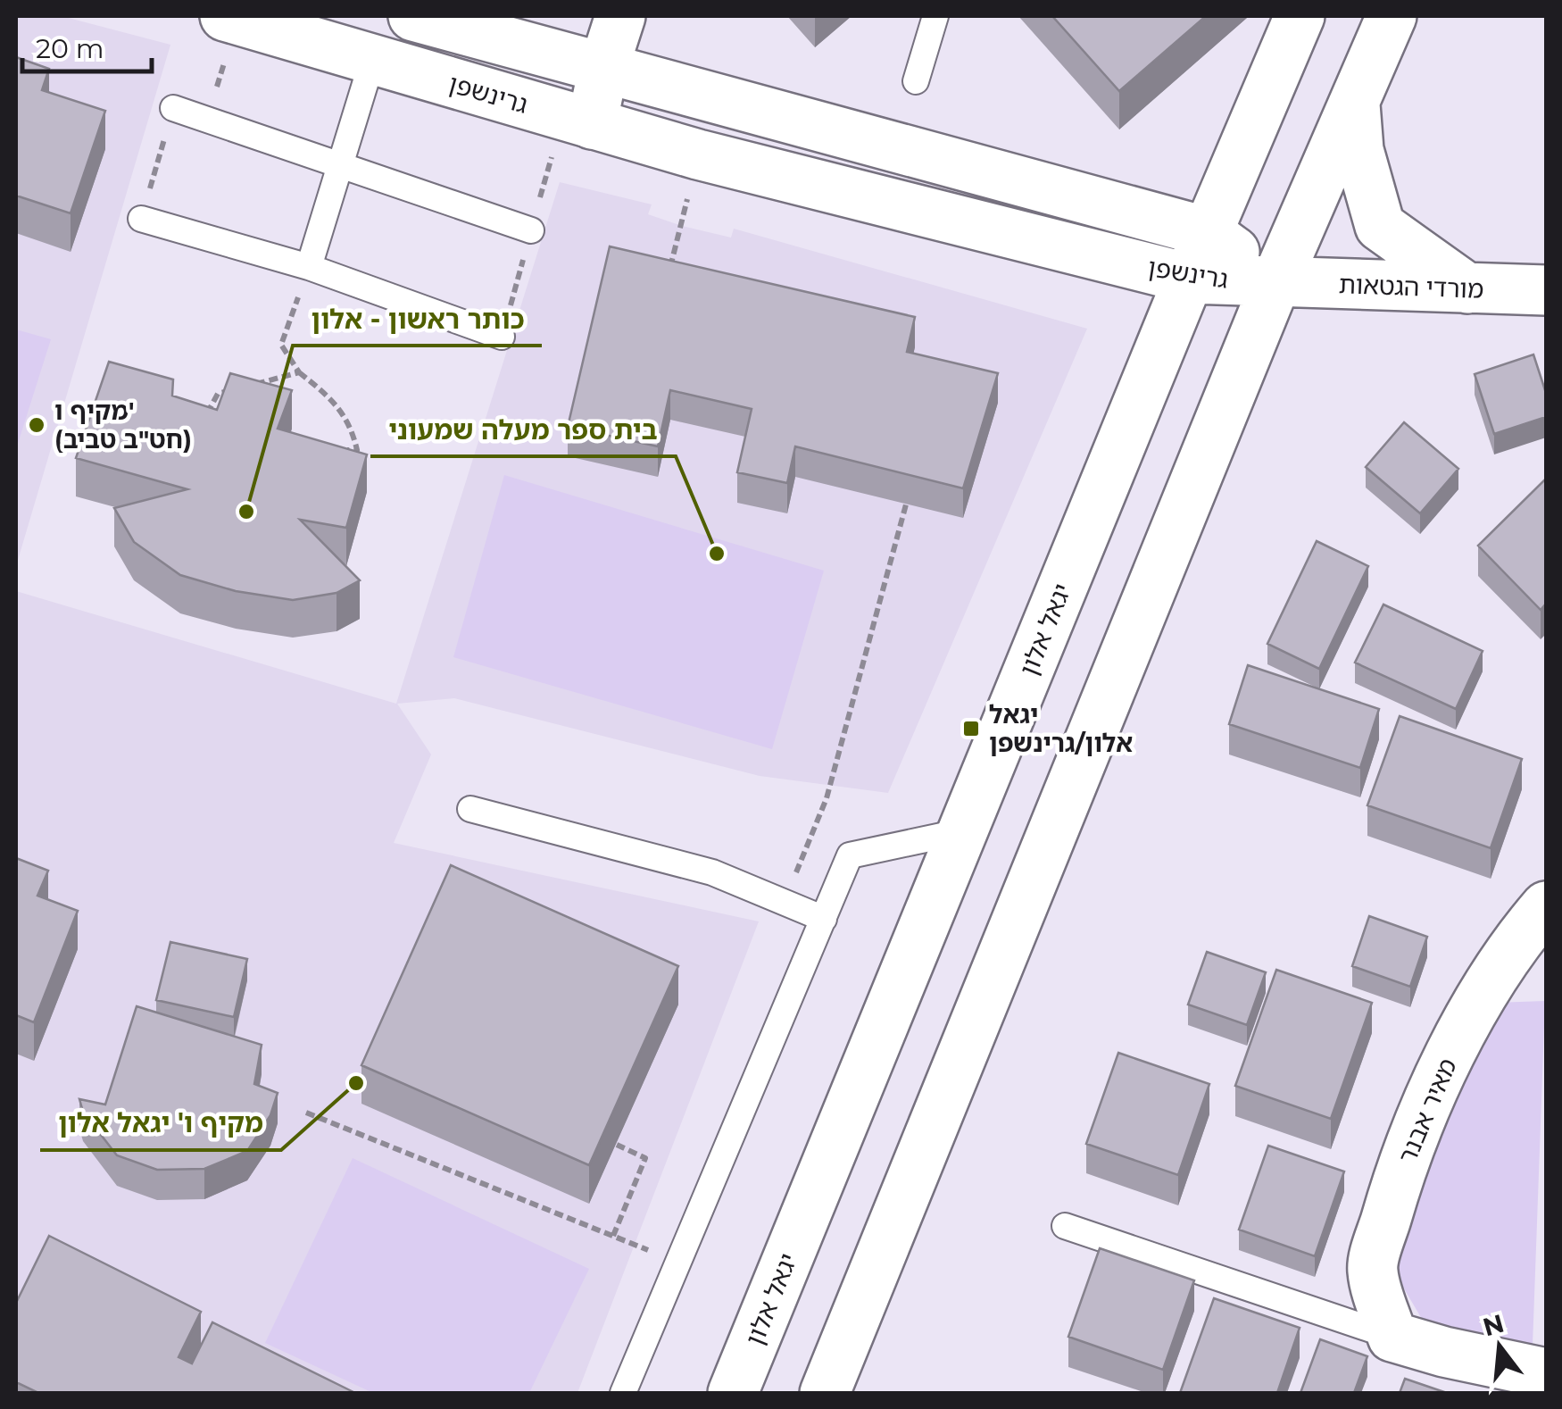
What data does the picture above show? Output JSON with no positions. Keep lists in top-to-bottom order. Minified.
{"streets":{"main road":["גרינשפן","מורדי הגטאות","יגאל אלון","מאיר אבנר"]},"crossings":[["גרינשפן","מורדי הגטאות"],["גרינשפן","יגאל אלון"]],"places":{"other":["מקיף ו' (חט\"ב טביב)","כותר ראשון - אלון","בית ספר מעלה שמעוני","מקיף ו' יגאל אלון"],"transit":["יגאל אלון/גרינשפן"]},"scale_bar":"20 m","north":"top"}
